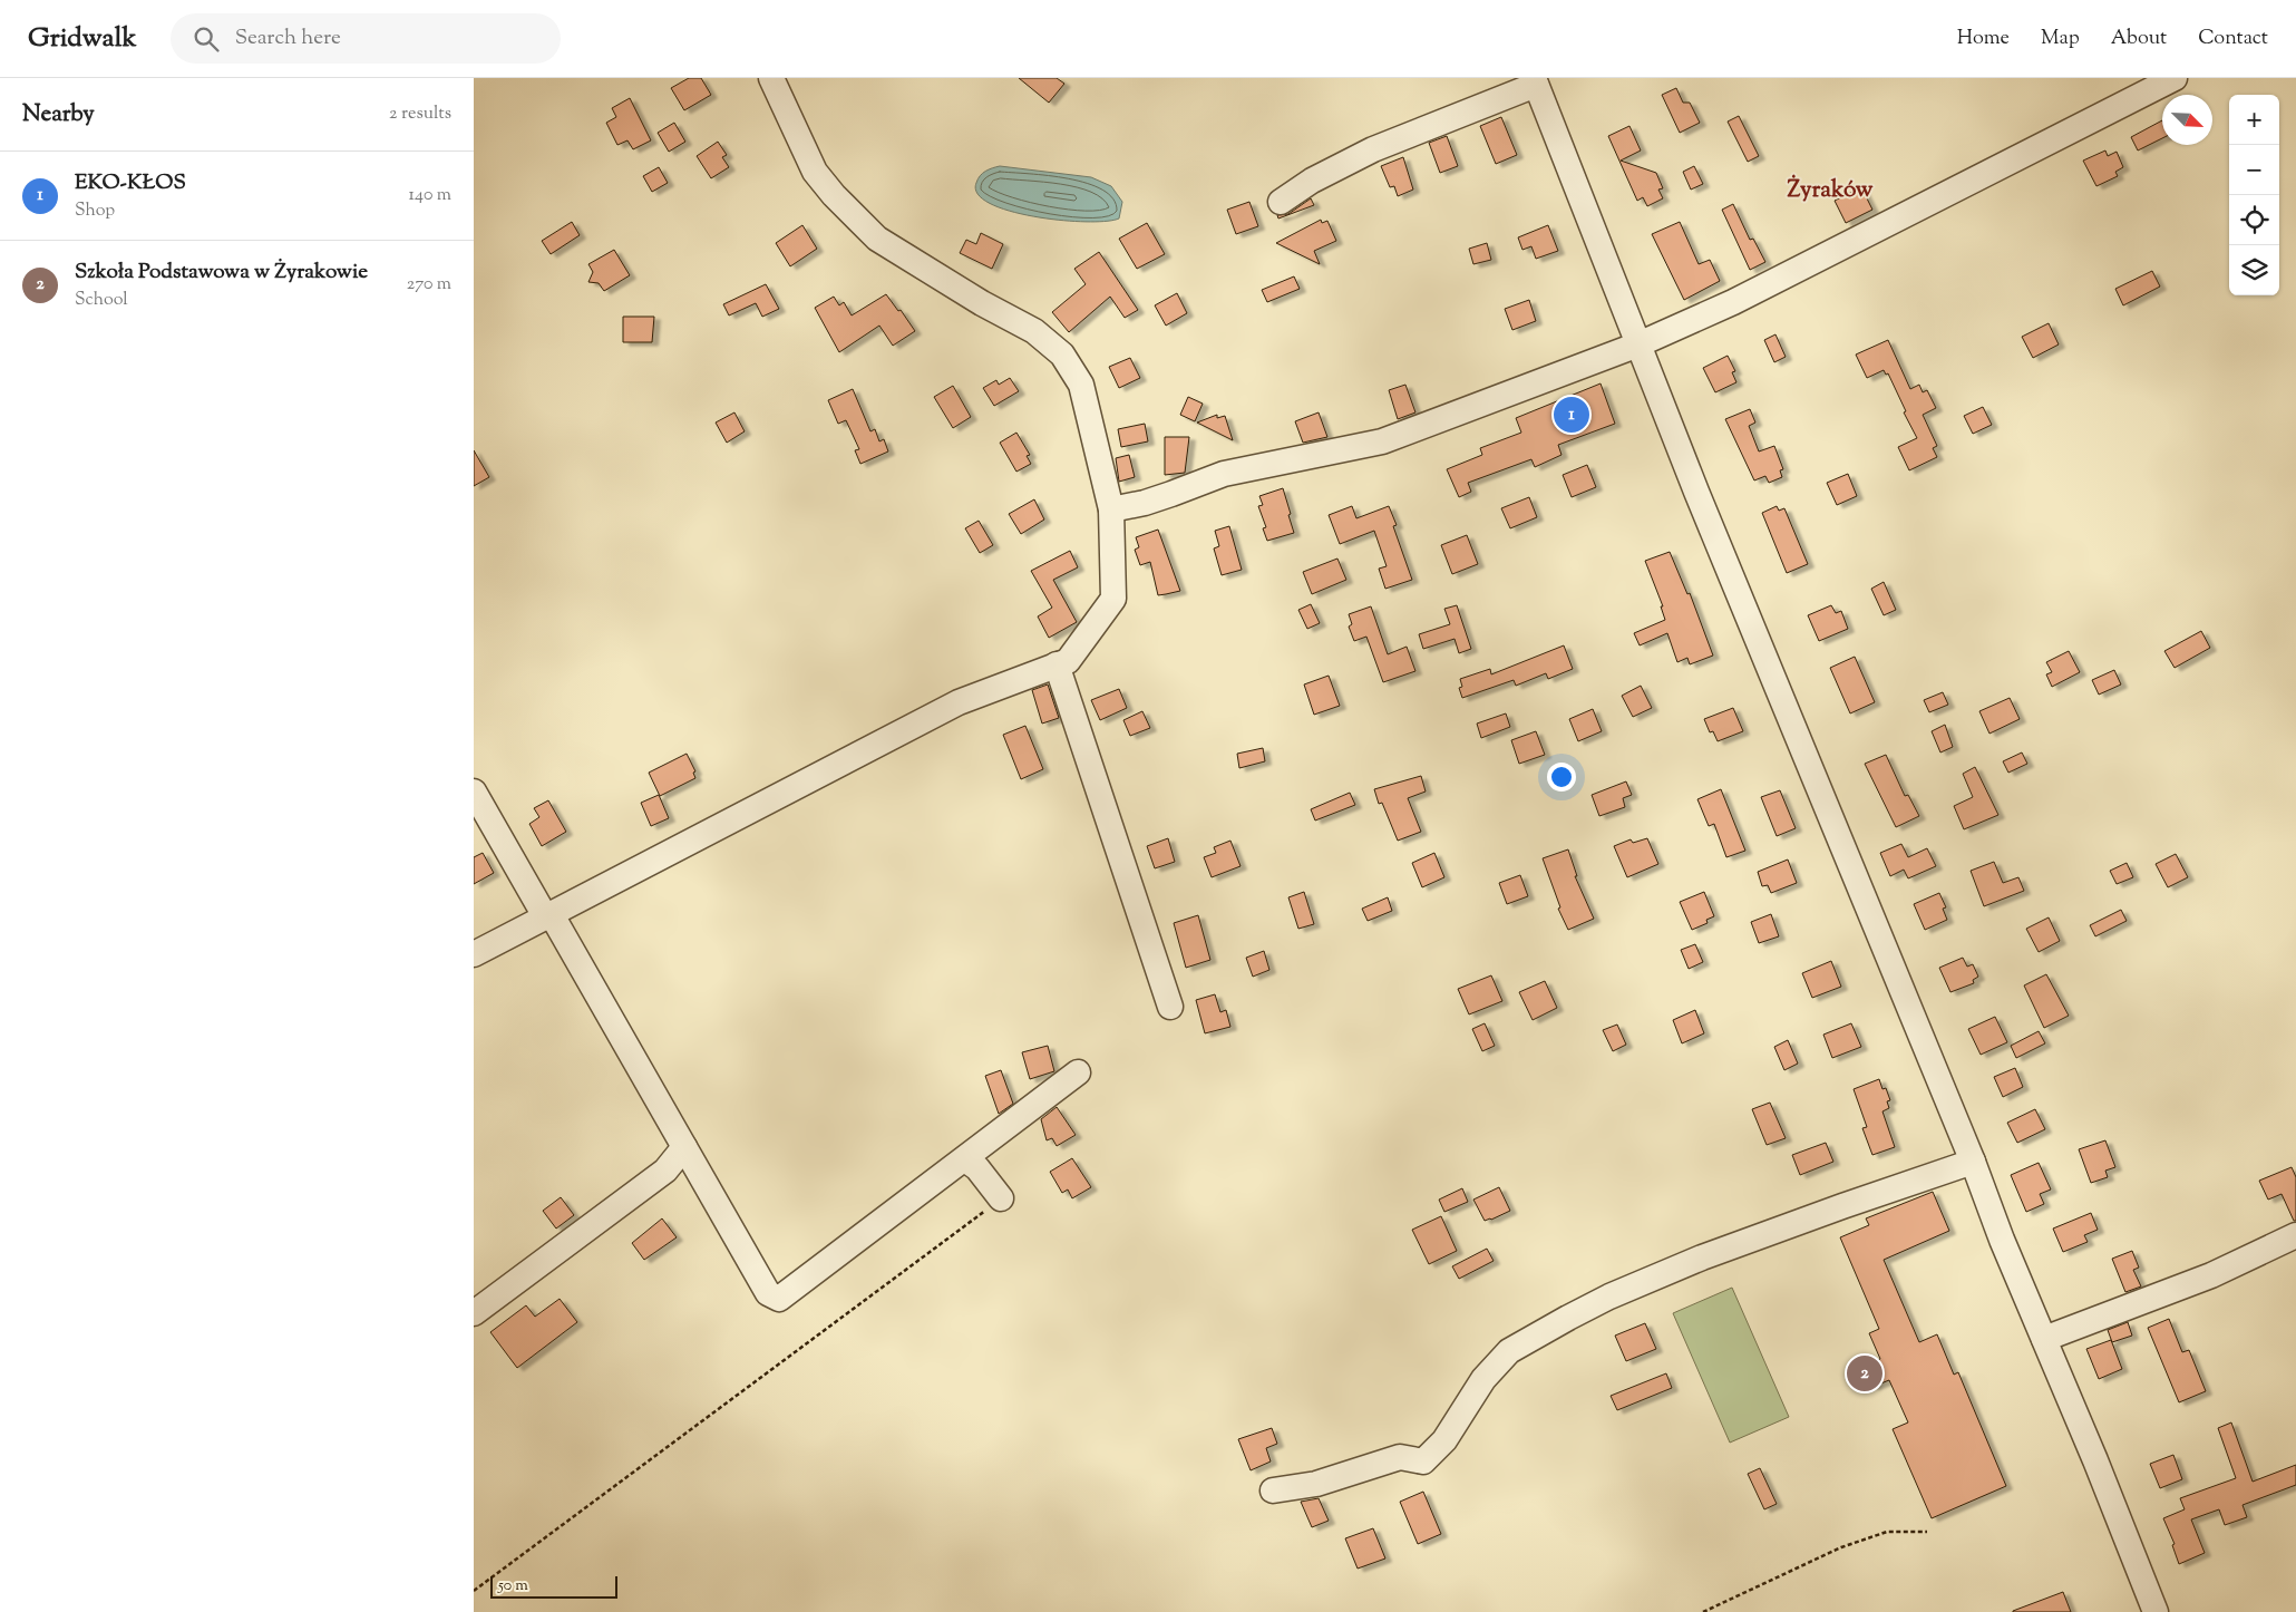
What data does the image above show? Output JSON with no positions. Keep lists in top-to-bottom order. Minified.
{"districts":["Żyraków"],"scale_bar":"50 m","north":"bottom right","page":{"header":"Gridwalk","search":"Search here","nav":["Home","Map","About","Contact"],"heading":["Nearby","2 results"],"map_buttons":["+","−"],"list":[{"mark":"1","name":"EKO-KŁOS","note":"Shop","value":"140 m"},{"mark":"2","name":"Szkoła Podstawowa w Żyrakowie","note":"School","value":"270 m"}],"pins":["1","2"],"scale":"50 m"}}
